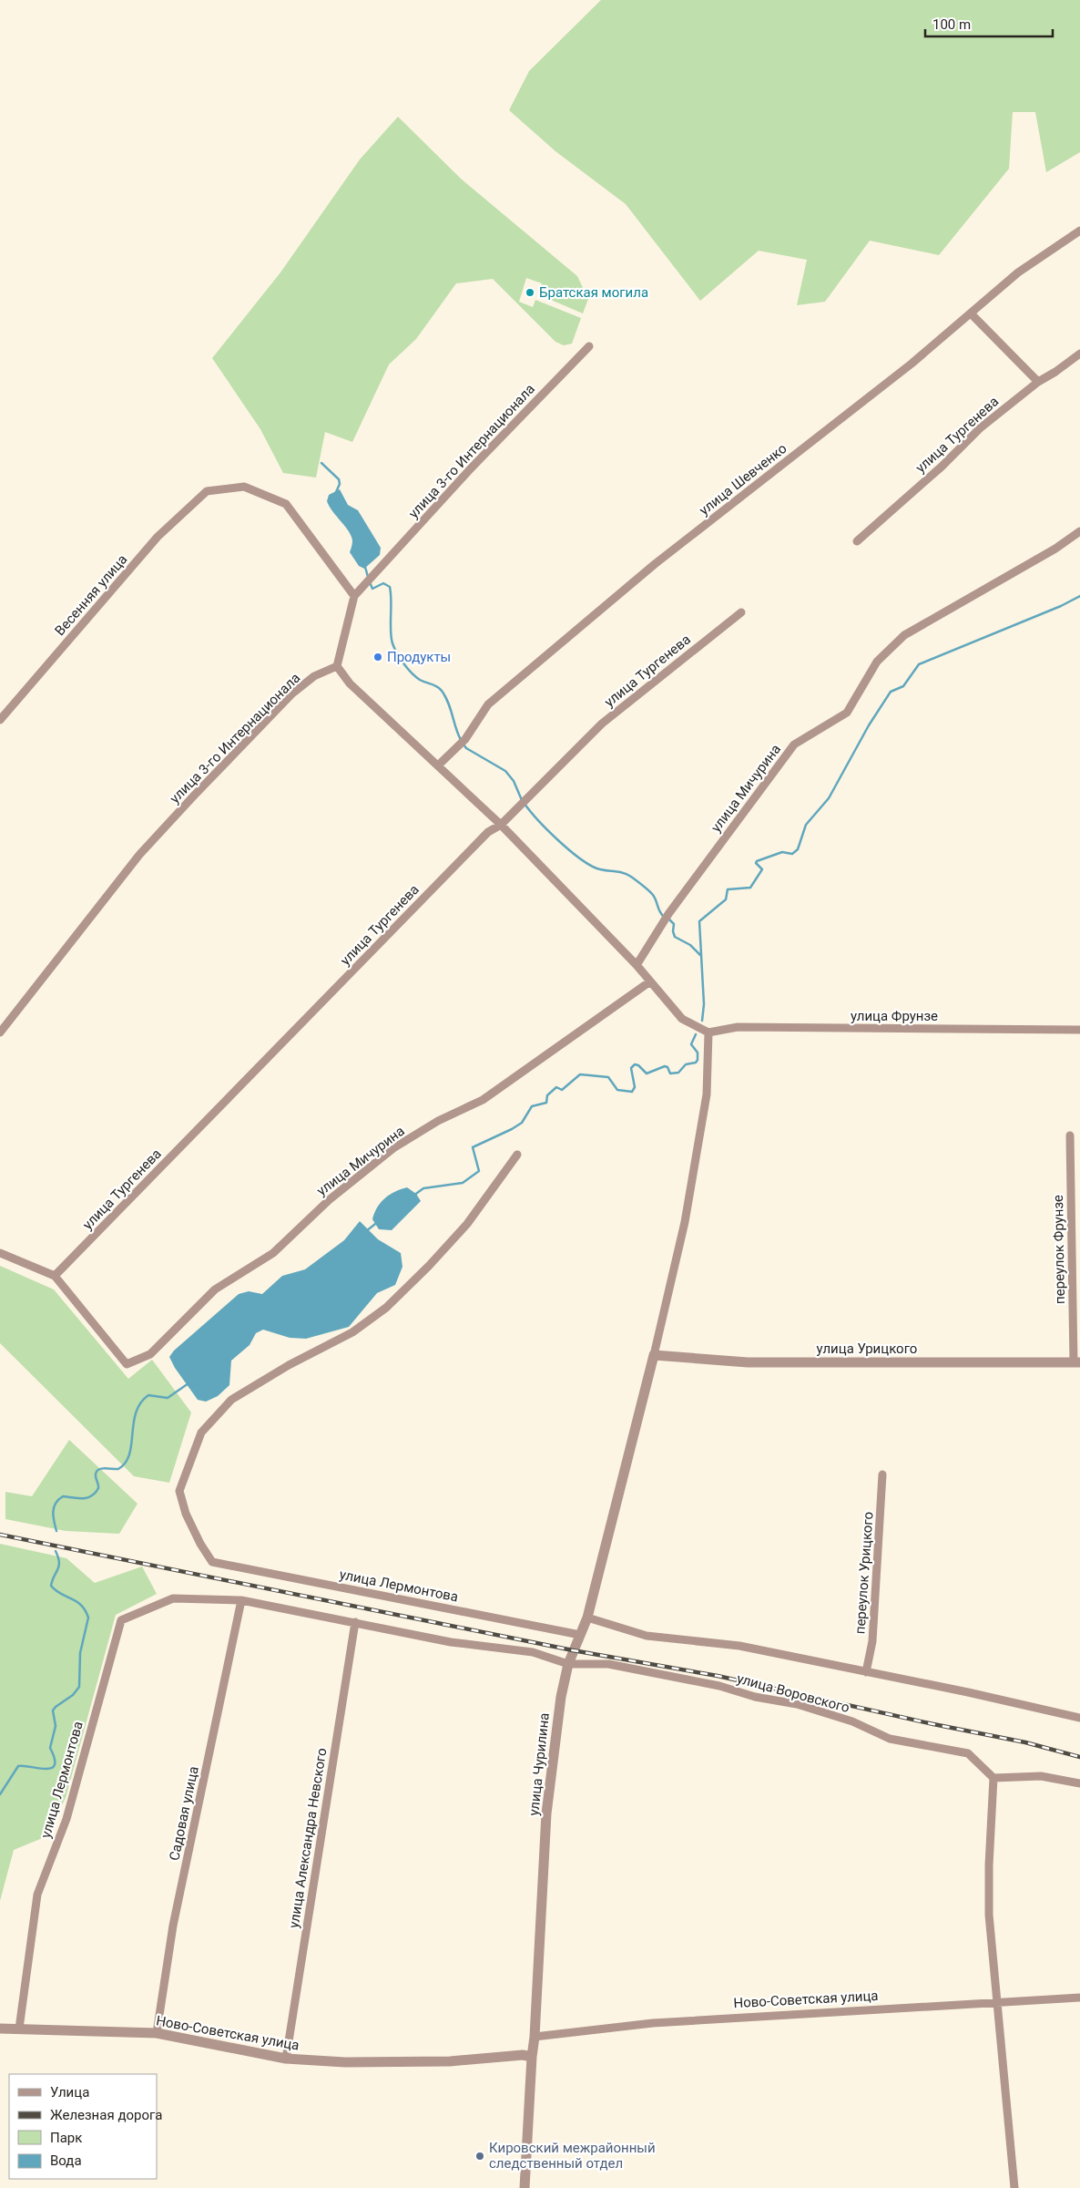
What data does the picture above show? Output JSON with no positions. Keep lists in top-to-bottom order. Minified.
{"streets":{"street":["улица Тургенева","улица 3-го Интернационала","улица Шевченко","Весенняя улица","улица Мичурина","улица Фрунзе","переулок Фрунзе","улица Урицкого","переулок Урицкого","улица Лермонтова","улица Воровского","улица Чурилина","Садовая улица","улица Александра Невского","Ново-Советская улица"]},"crossings":[["улица Тургенева","улица Мичурина"],["улица 3-го Интернационала","Весенняя улица"],["переулок Фрунзе","улица Урицкого"],["улица Урицкого","улица Чурилина"],["улица Лермонтова","улица Воровского"],["улица Лермонтова","улица Чурилина"],["улица Лермонтова","Ново-Советская улица"],["улица Воровского","улица Чурилина"],["улица Воровского","Садовая улица"],["улица Воровского","улица Александра Невского"],["улица Чурилина","Ново-Советская улица"],["Садовая улица","Ново-Советская улица"],["улица Александра Невского","Ново-Советская улица"]],"places":["Братская могила","Продукты","Кировский межрайонный следственный отдел"],"legend":["Улица","Железная дорога","Парк","Вода"],"scale_bar":"100 m"}
